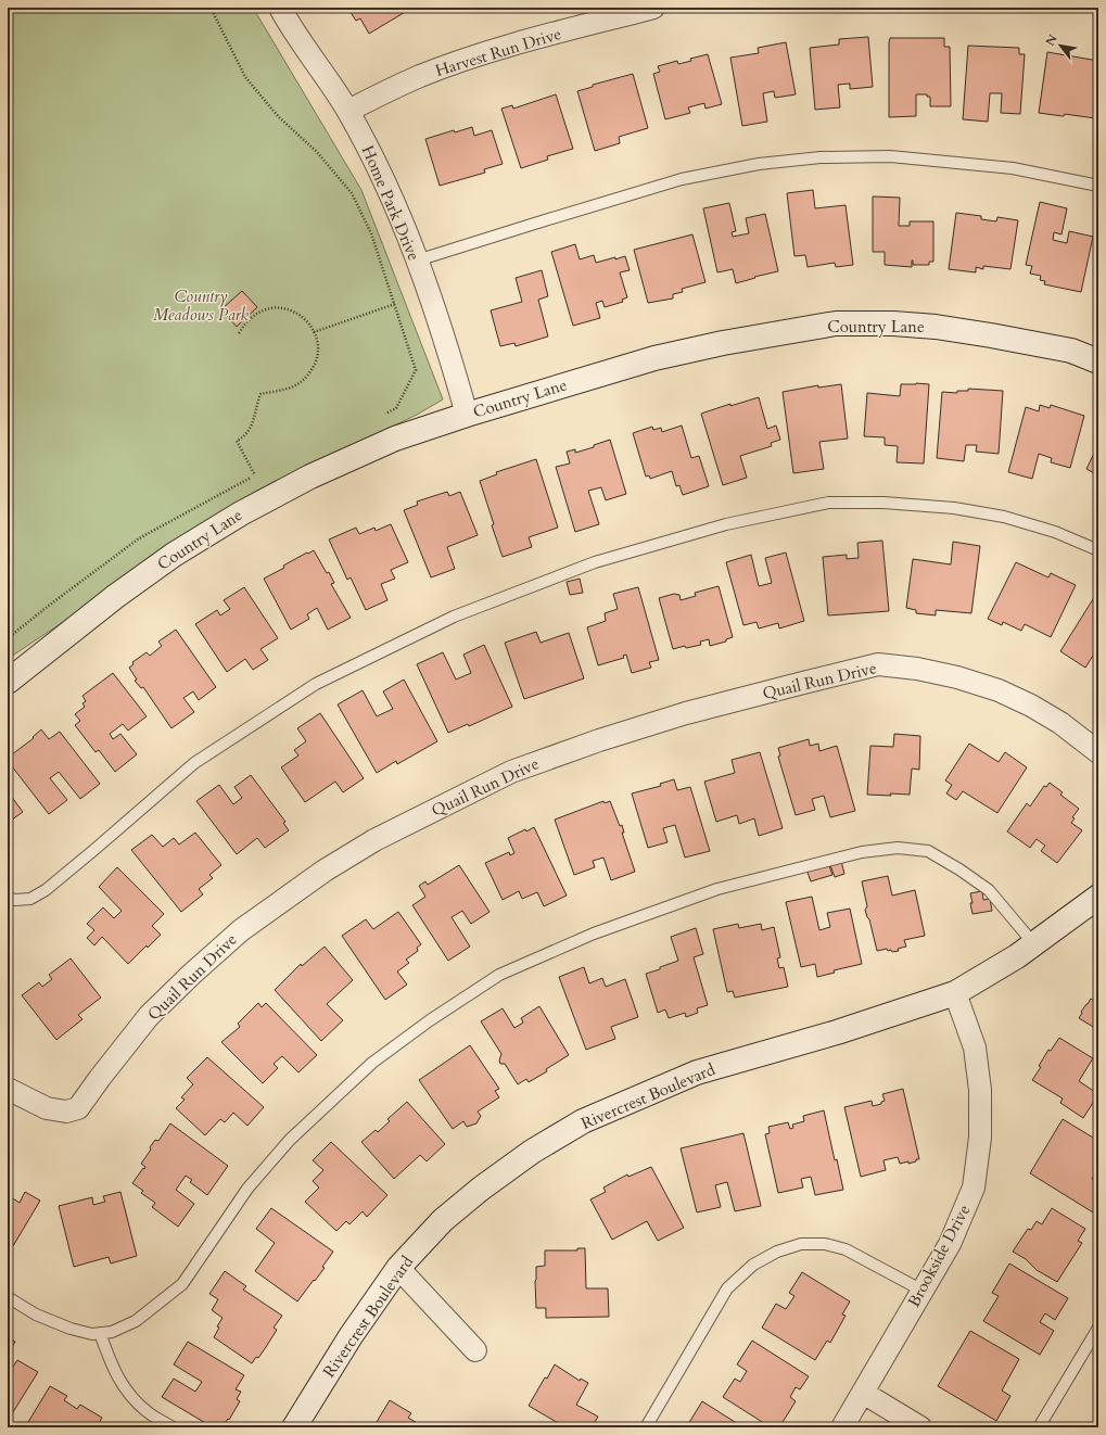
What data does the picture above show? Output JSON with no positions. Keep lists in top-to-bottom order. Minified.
{"streets":{"street":["Harvest Run Drive","Home Park Drive","Country Lane","Quail Run Drive","Rivercrest Boulevard","Brookside Drive"]},"crossings":[["Harvest Run Drive","Home Park Drive"],["Home Park Drive","Country Lane"],["Rivercrest Boulevard","Brookside Drive"]],"parks":["Country Meadows Park"],"north":"top left"}
